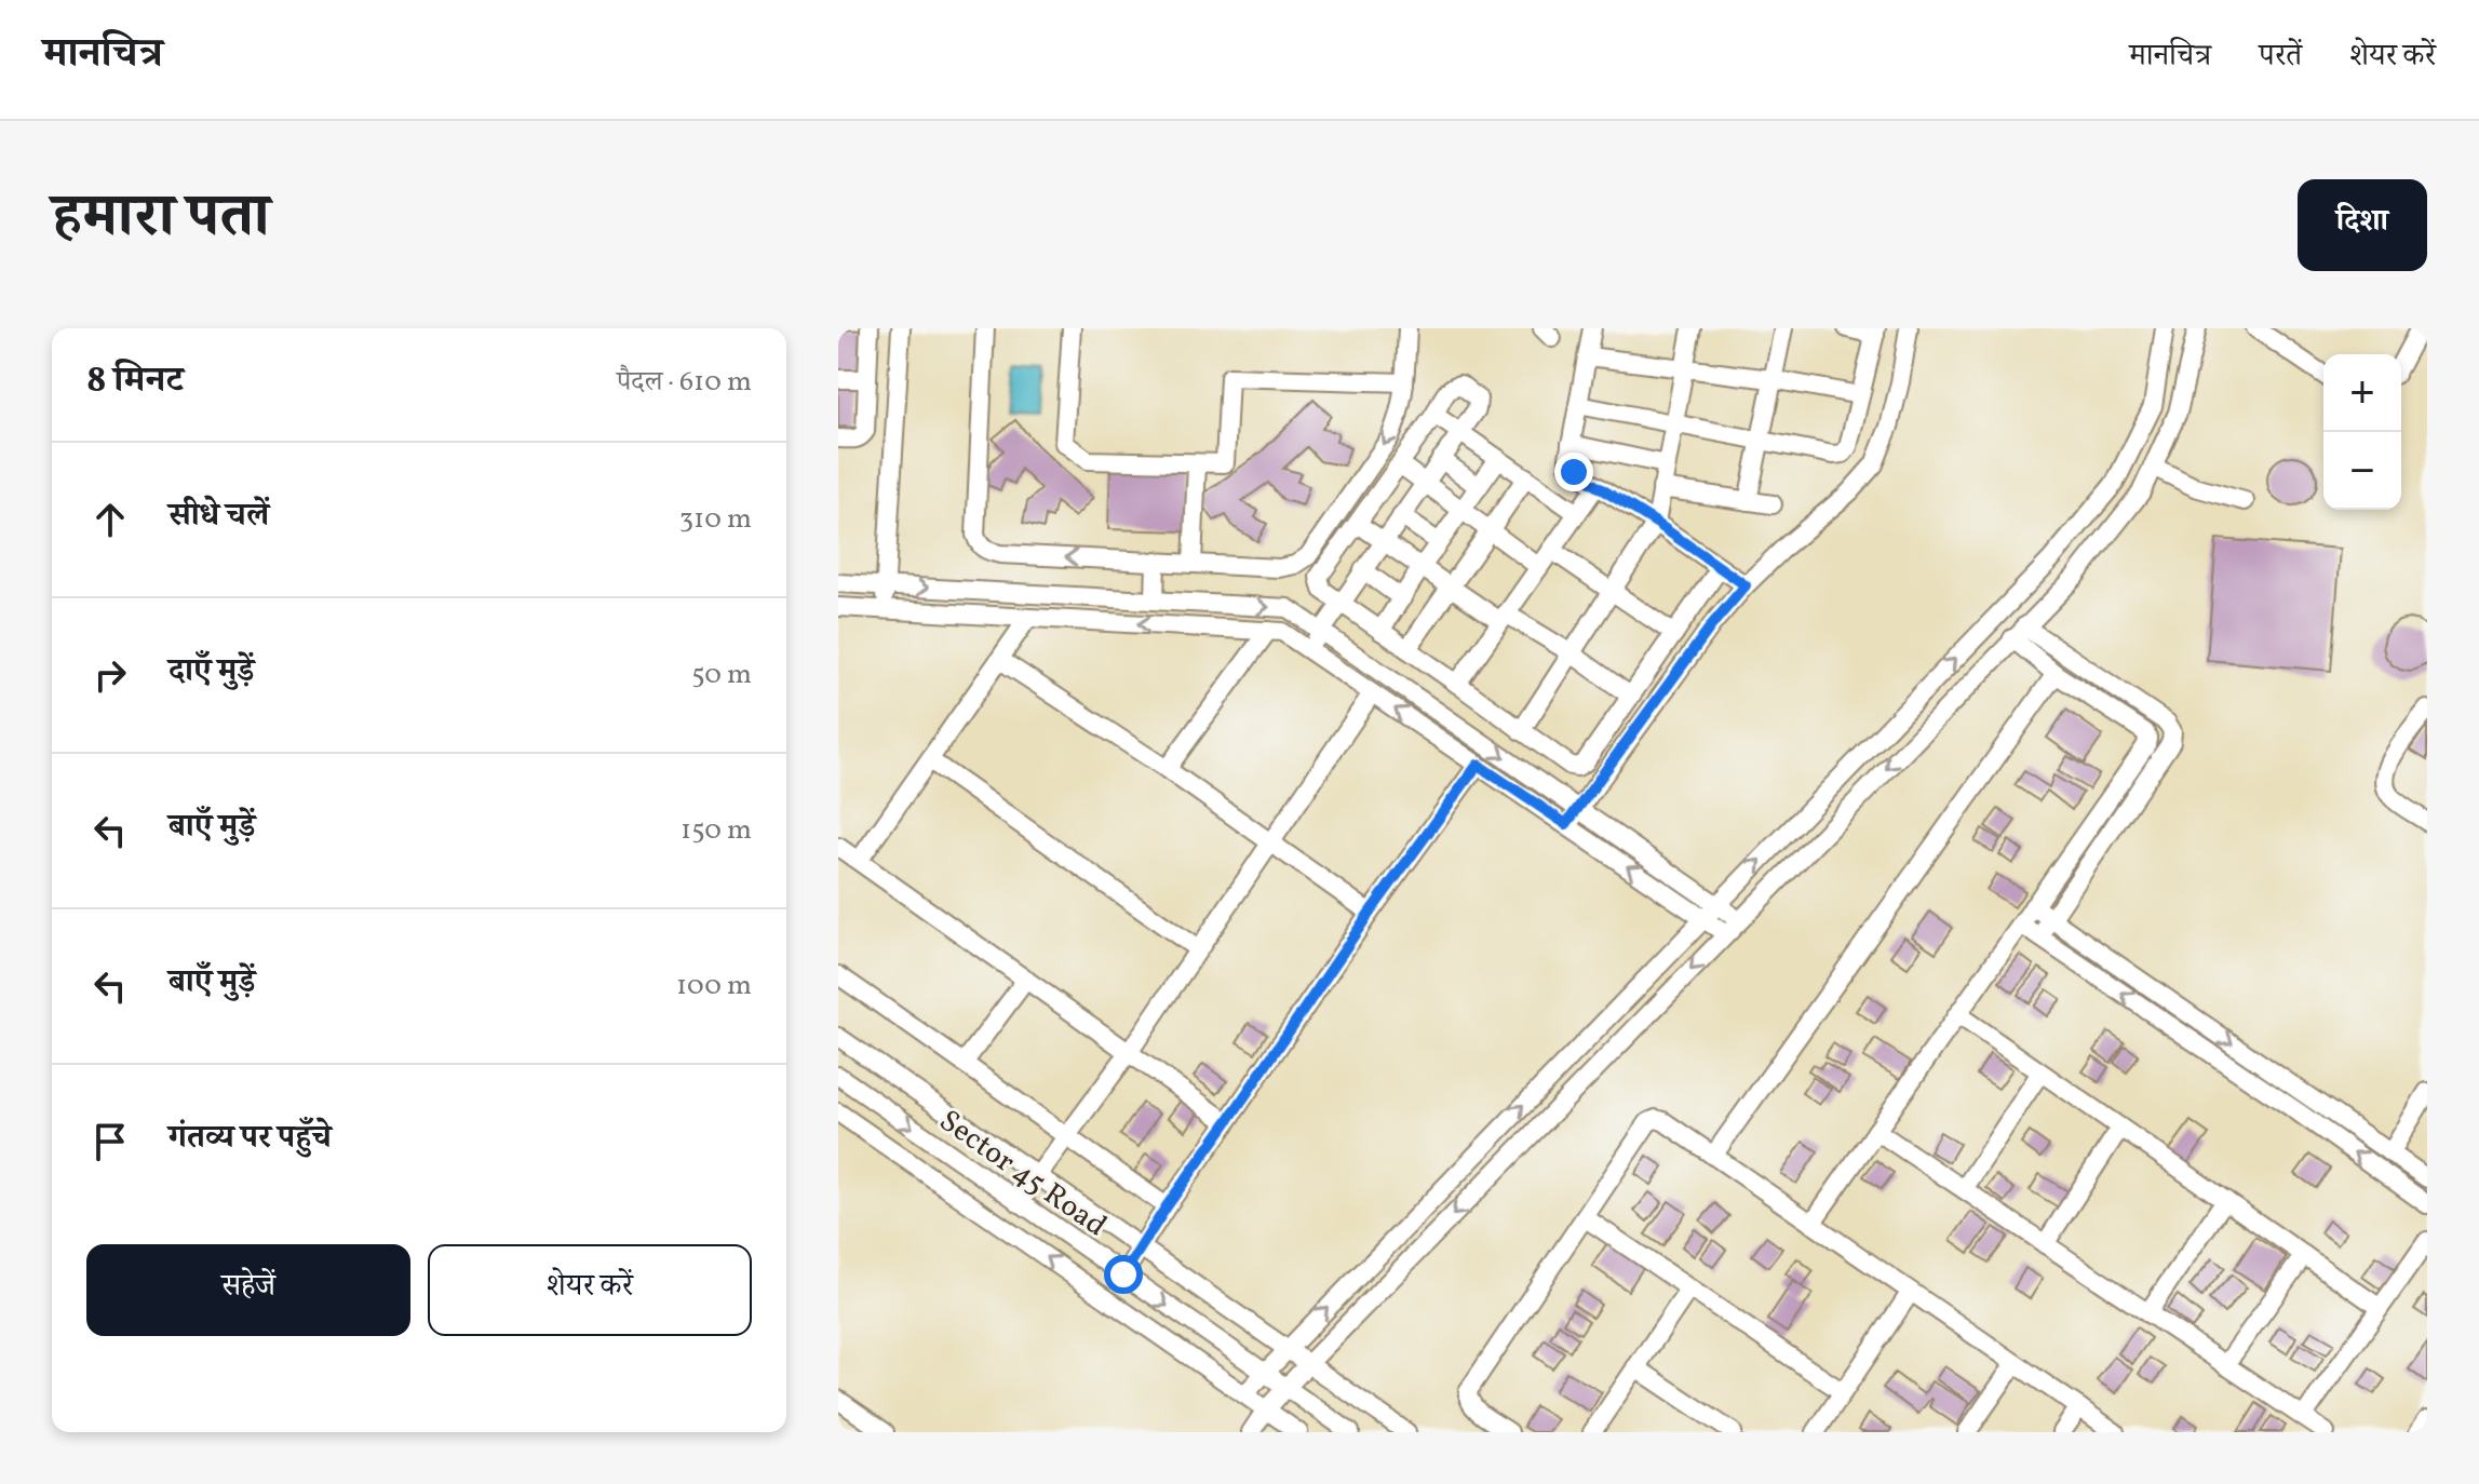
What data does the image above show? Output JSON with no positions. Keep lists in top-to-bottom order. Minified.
{"streets":{"street":["Sector 45 Road"]},"page":{"header":"मानचित्र","nav":["मानचित्र","परतें","शेयर करें"],"title":"हमारा पता","buttons":["दिशा",["सहेजें","शेयर करें"]],"heading":["8 मिनट","पैदल · 610 m"],"map_buttons":["+","−"],"list":[["सीधे चलें","310 m"],["दाएँ मुड़ें","50 m"],["बाएँ मुड़ें","150 m"],["बाएँ मुड़ें","100 m"],"गंतव्य पर पहुँचे"]}}
